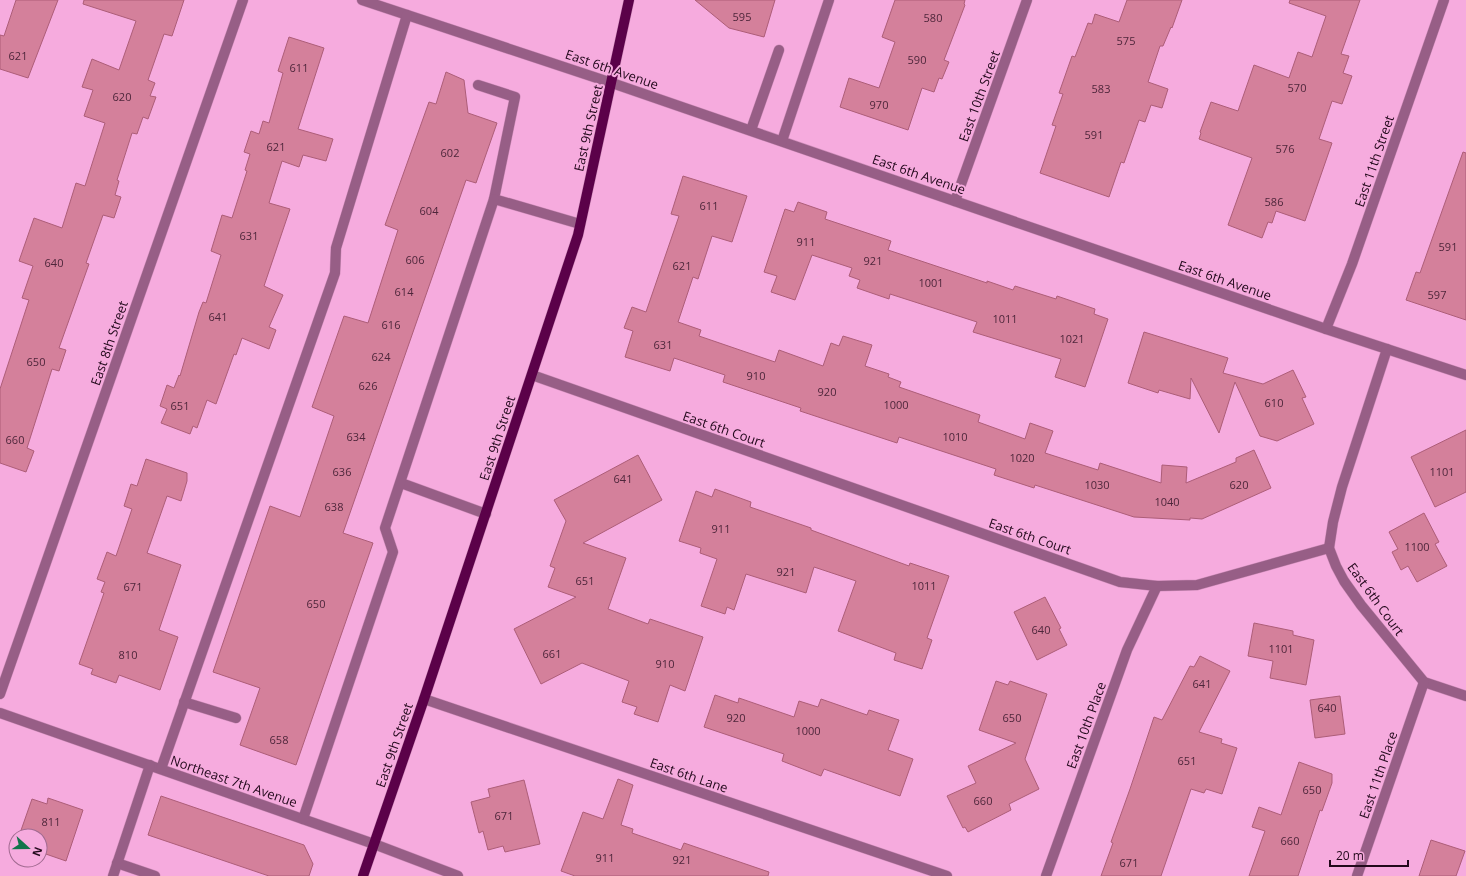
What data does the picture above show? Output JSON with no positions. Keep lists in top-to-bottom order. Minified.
{"streets":{"main road":["East 9th Street"],"street":["East 6th Avenue","East 10th Street","East 11th Street","East 8th Street","East 6th Court","East 10th Place","East 6th Lane","East 11th Place","Northeast 7th Avenue"]},"crossings":[["East 6th Avenue","East 10th Street"],["East 6th Avenue","East 9th Street"],["East 6th Avenue","East 11th Street"],["East 9th Street","East 6th Court"],["East 9th Street","East 6th Lane"],["East 9th Street","Northeast 7th Avenue"],["East 6th Court","East 10th Place"],["East 6th Court","East 11th Place"]],"house_numbers":["595","580","575","621","590","611","570","583","620","970","591","621","576","602","586","611","604","631","911","591","606","921","640","621","1001","614","597","641","1011","616","1021","631","624","650","910","626","920","610","1000","651","634","1010","660","1020","636","1101","641","1030","620","1040","638","911","1100","921","651","1011","671","650","640","1101","661","810","910","641","640","920","650","1000","658","651","650","660","671","811","660","911","921","671"],"scale_bar":"20 m","north":"right"}
